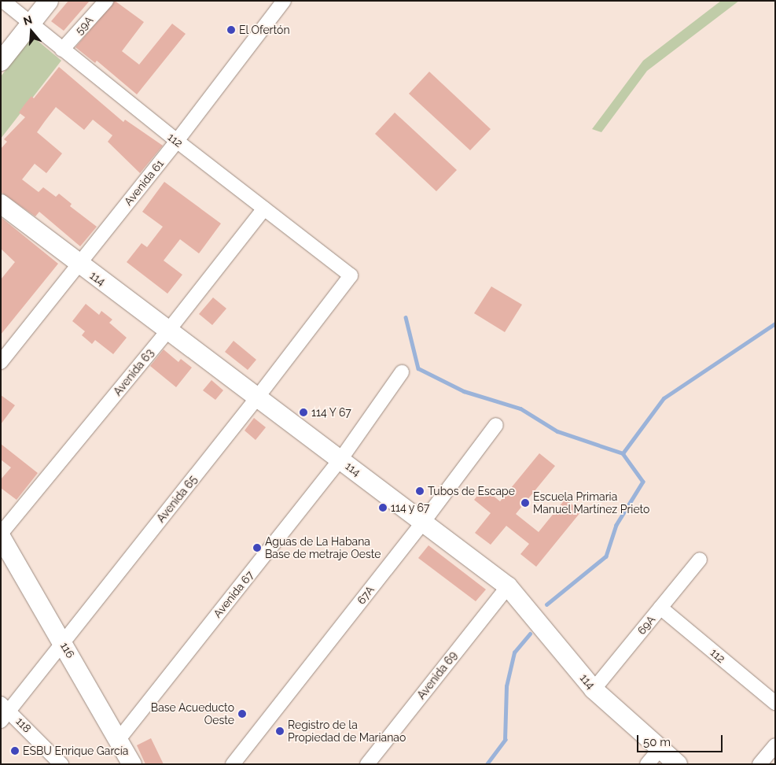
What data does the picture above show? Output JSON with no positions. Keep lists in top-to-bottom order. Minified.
{"streets":{"main road":["114","116"],"street":["59A","112","Avenida 61","Avenida 63","Avenida 65","Avenida 67","67A","69A","Avenida 69","118"]},"crossings":[["59A","112"],["112","Avenida 61"],["112","Avenida 63"],["112","Avenida 65"],["112","69A"],["Avenida 61","114"],["114","Avenida 63"],["114","Avenida 65"],["114","Avenida 67"],["114","67A"],["114","69A"],["114","Avenida 69"],["Avenida 65","116"],["Avenida 65","118"],["Avenida 67","116"]],"places":["El Ofertón","114 Y 67","Tubos de Escape","Escuela Primaria Manuel Martínez Prieto","114 y 67","Aguas de La Habana Base de metraje Oeste","Base Acueducto Oeste","Registro de la Propiedad de Marianao","ESBU Enrique García"],"scale_bar":"50 m","north":"top"}
